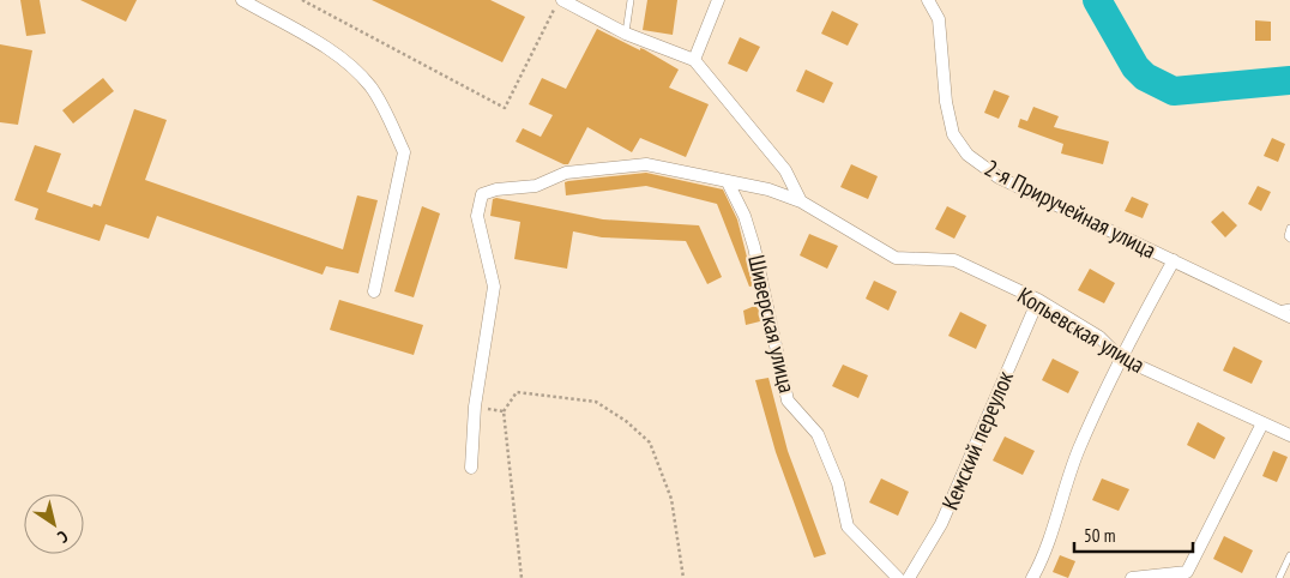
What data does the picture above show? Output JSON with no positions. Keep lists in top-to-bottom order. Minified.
{"streets":{"street":["2-я Приручейная улица","Шиверская улица","Копьевская улица","Кемский переулок"]},"crossings":[["Шиверская улица","Копьевская улица"],["Копьевская улица","Кемский переулок"]],"scale_bar":"50 m","north":"bottom right"}
